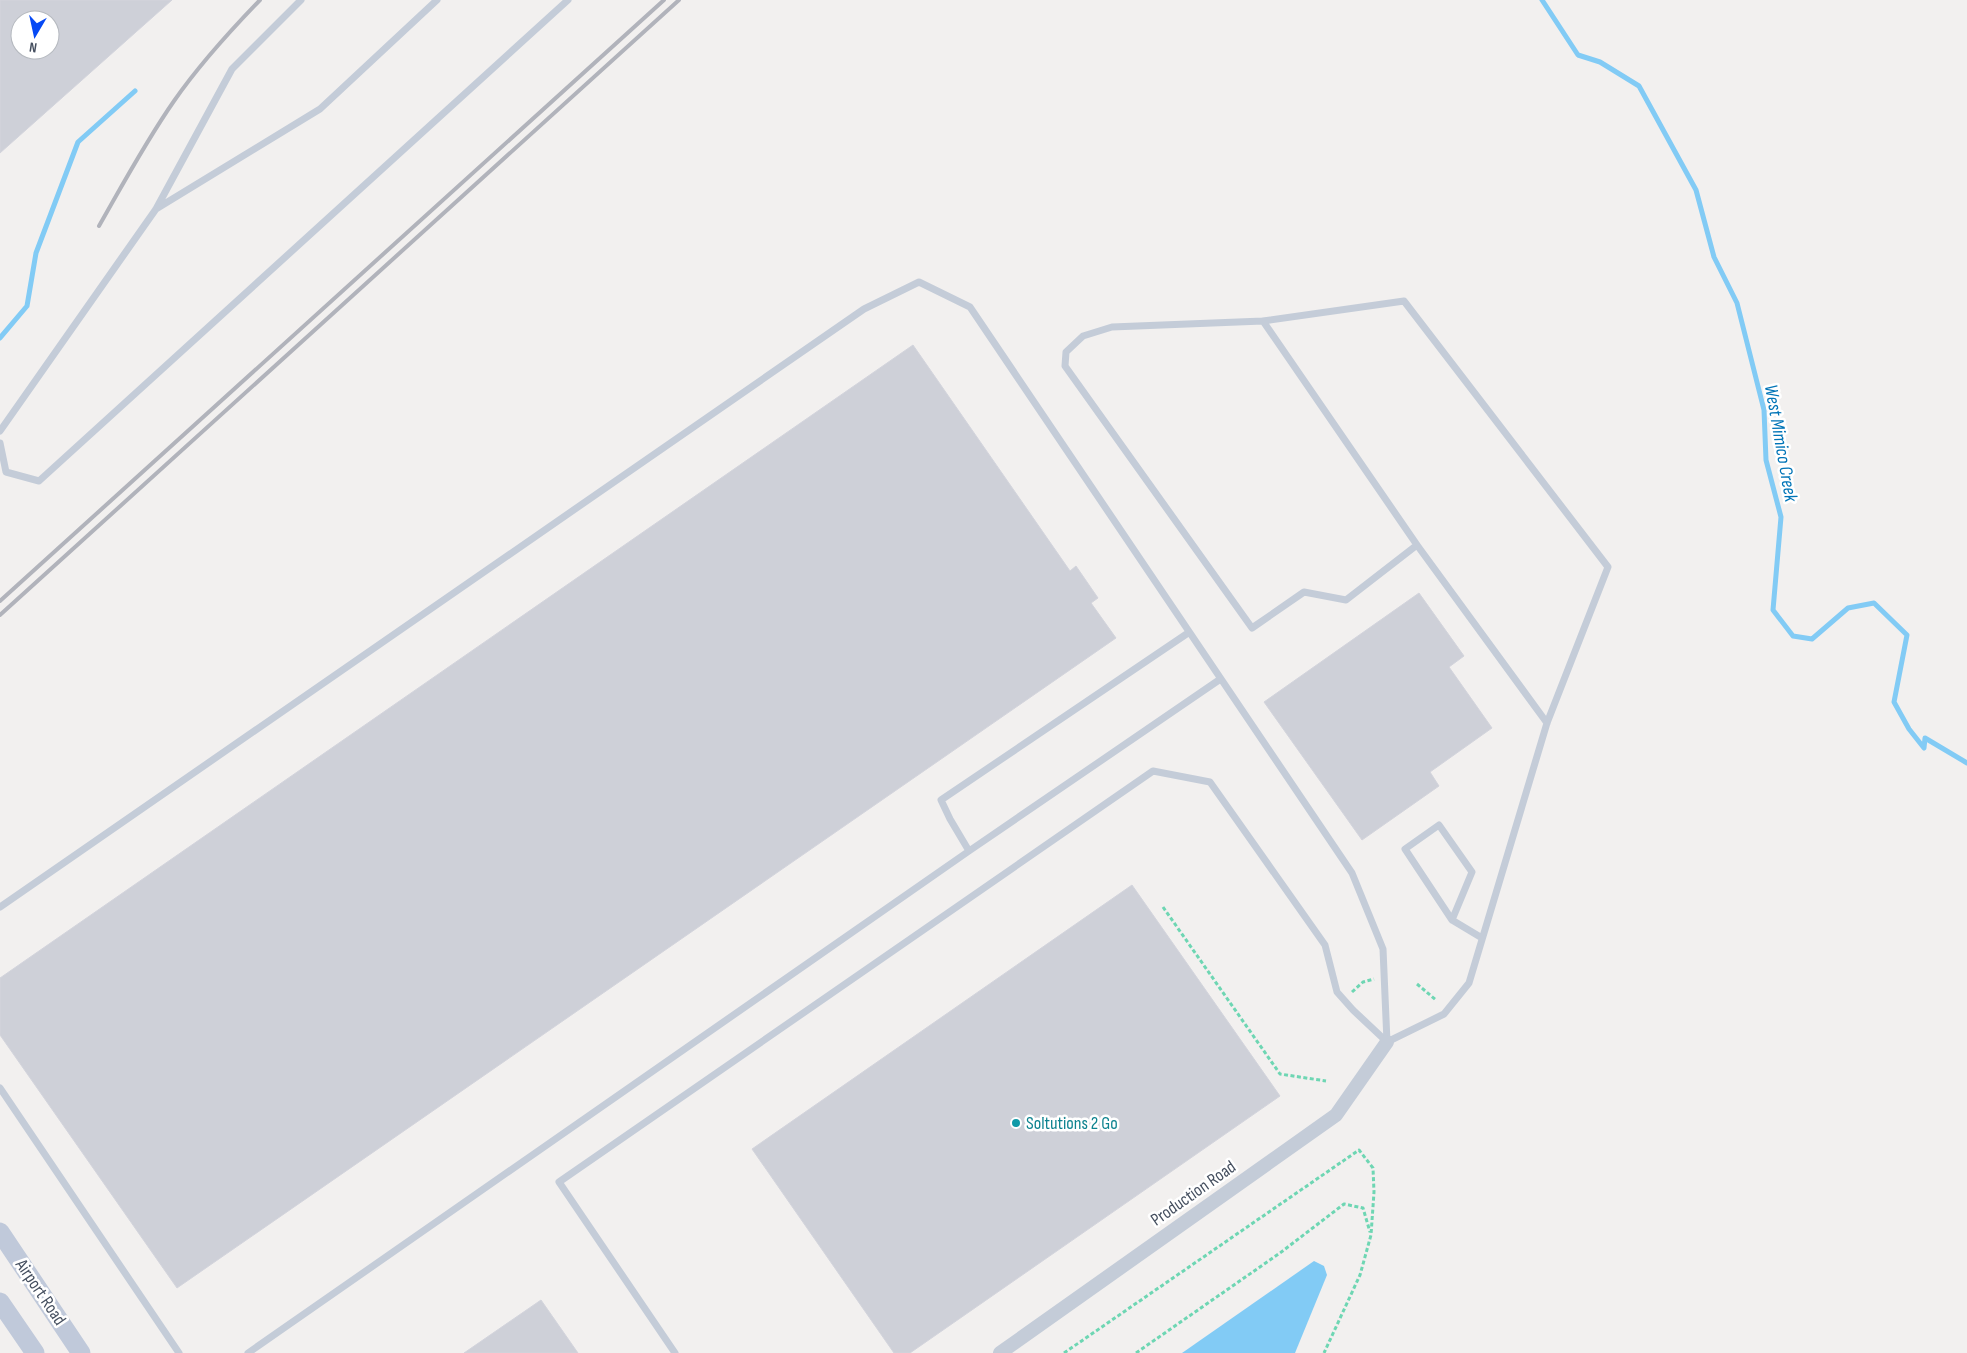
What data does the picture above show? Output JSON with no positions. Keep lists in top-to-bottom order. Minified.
{"streets":{"main road":["Airport Road"],"street":["Production Road"]},"water":["West Mimico Creek"],"places":["Soltutions 2 Go"],"north":"bottom"}
